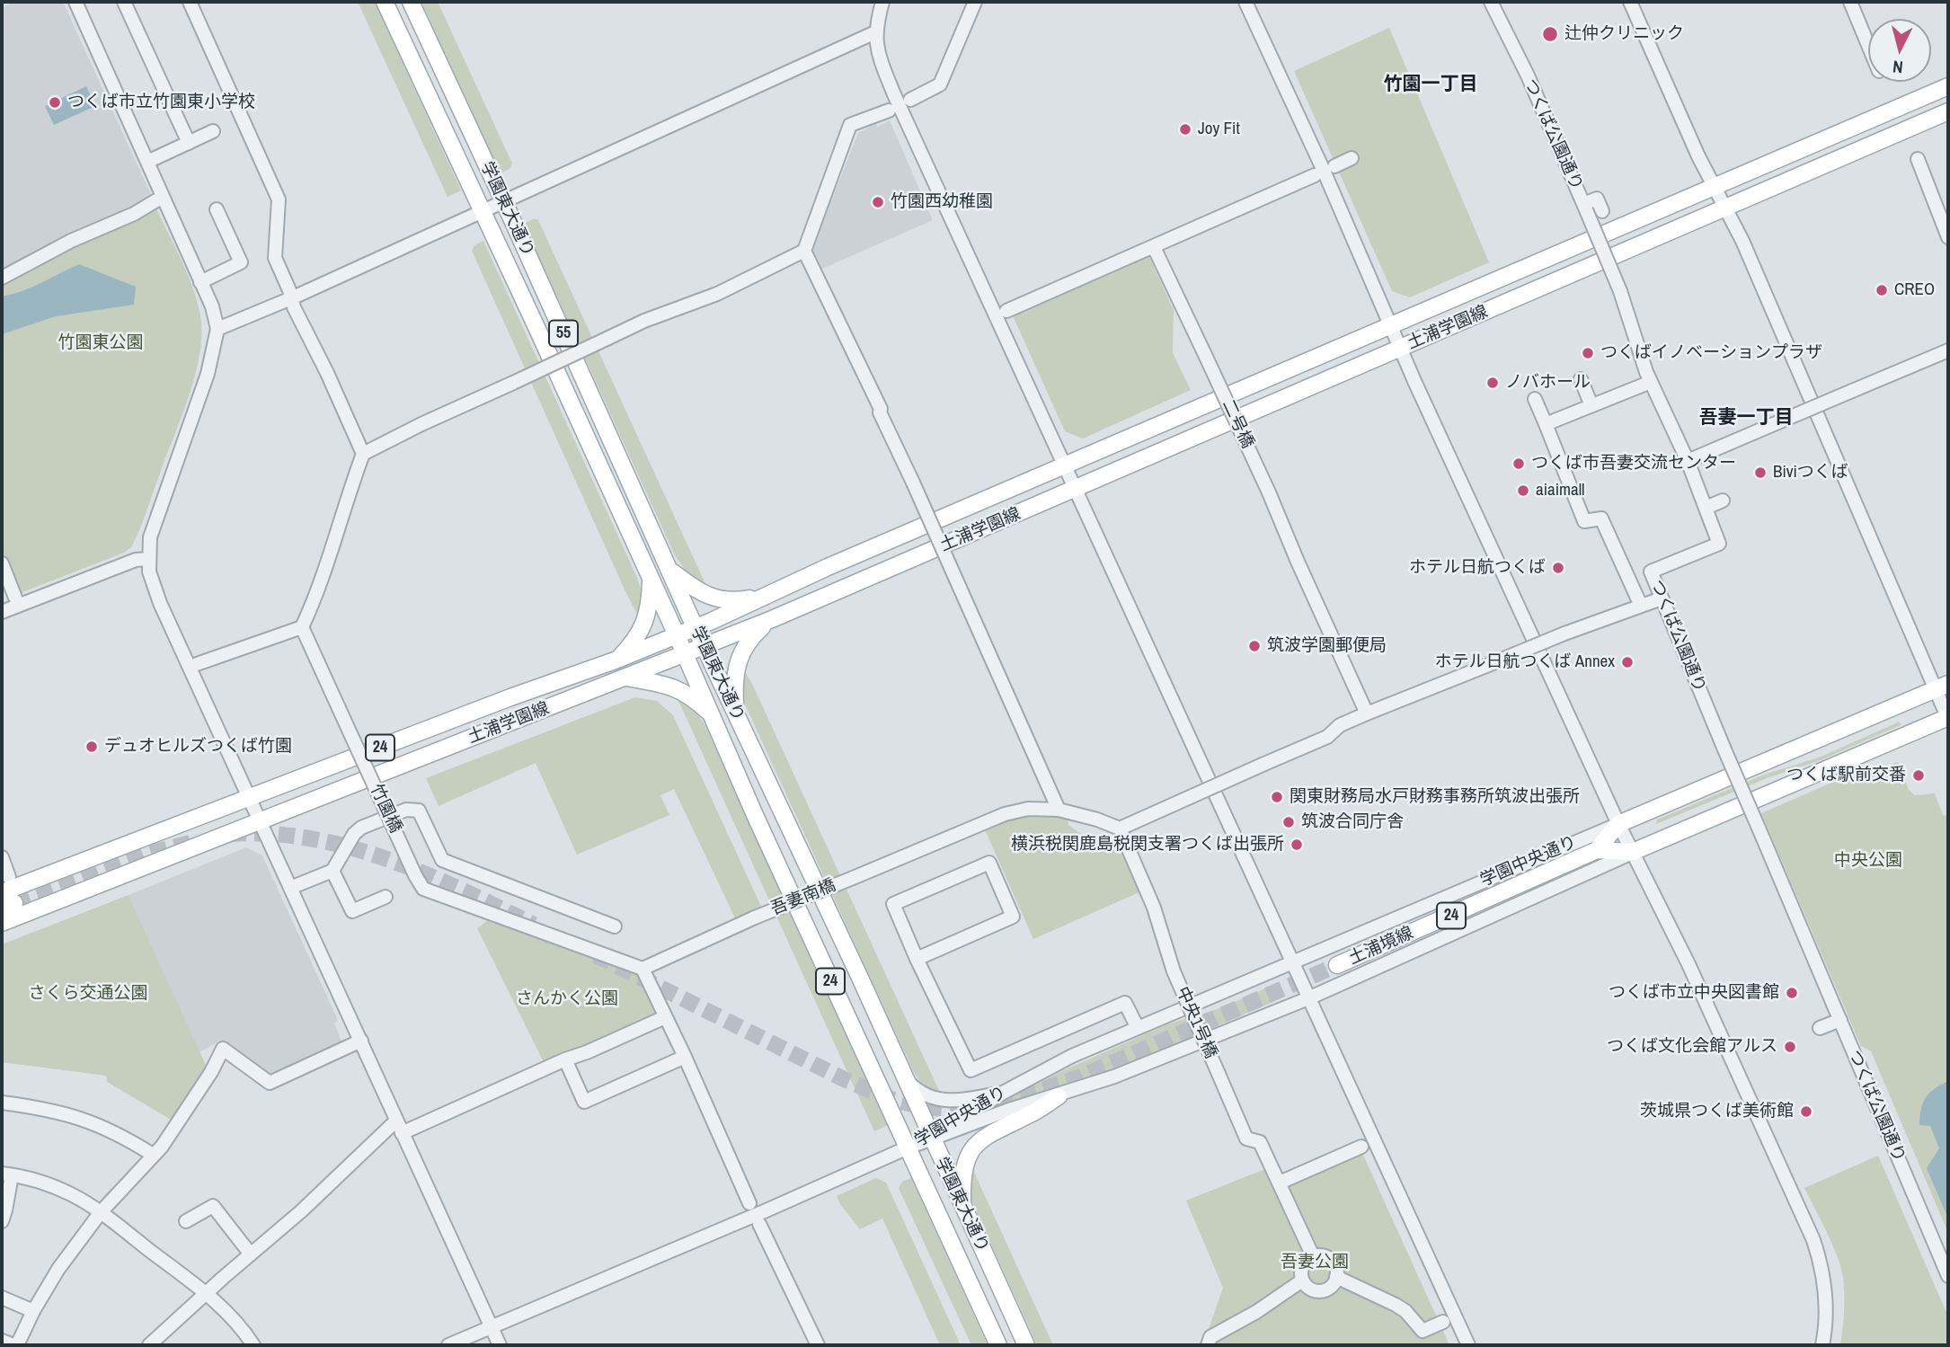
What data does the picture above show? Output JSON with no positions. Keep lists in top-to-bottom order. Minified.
{"streets":{"main road":["学園東大通り","土浦学園線","55","24","学園中央通り","土浦境線"],"street":["つくば公園通り","二号橋","竹園橋","吾妻南橋","中央1号橋"]},"crossings":[["学園東大通り","土浦学園線"],["学園東大通り","学園中央通り"],["竹園橋","吾妻南橋"],["学園中央通り","土浦境線"],["吾妻南橋","中央1号橋"]],"districts":["竹園一丁目","吾妻一丁目"],"parks":["竹園東公園","中央公園","さくら交通公園","さんかく公園","吾妻公園"],"places":["辻仲クリニック","つくば市立竹園東小学校","Joy Fit","竹園西幼稚園","CREO","つくばイノベーションプラザ","ノバホール","つくば市吾妻交流センター","Biviつくば","aiaimall","ホテル日航つくば","筑波学園郵便局","ホテル日航つくば Annex","デュオヒルズつくば竹園","つくば駅前交番","関東財務局水戸財務事務所筑波出張所","筑波合同庁舎","横浜税関鹿島税関支署つくば出張所","つくば市立中央図書館","つくば文化会館アルス","茨城県つくば美術館"],"north":"bottom"}
